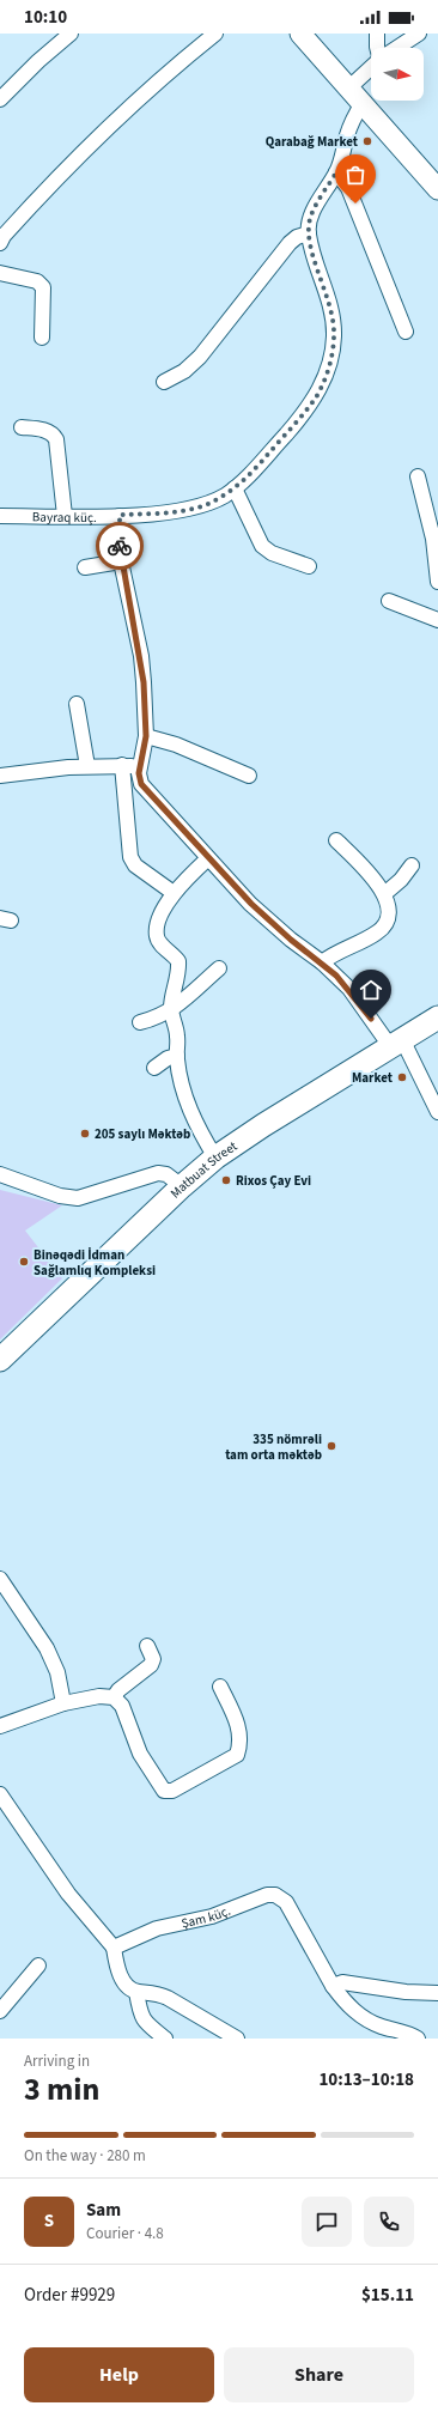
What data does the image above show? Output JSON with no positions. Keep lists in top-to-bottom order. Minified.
{"streets":{"main road":["Matbuat Street"],"street":["Bayraq küç.","Şam küç."]},"places":["Qarabağ Market","Market","205 saylı Məktəb","Rixos Çay Evi","Binəqədi İdman Sağlamlıq Kompleksi","335 nömrəli tam orta məktəb"],"north":"right","page":{"status":"10:10","heading":["3 min","Arriving in","10:13–10:18"],"panel":["Sam","Courier · 4.8","Order #9929","$15.11"],"bar":"On the way · 280 m","round":"S","buttons":["Help","Share"]}}
